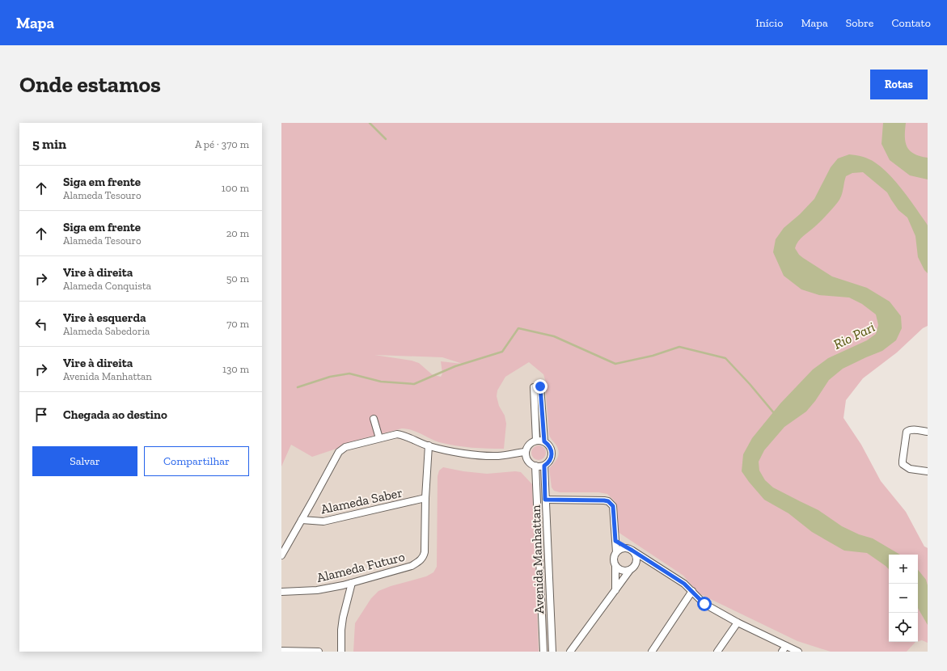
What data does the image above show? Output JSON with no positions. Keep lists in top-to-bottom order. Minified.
{"streets":{"lane":["Alameda Saber","Avenida Manhattan","Alameda Futuro"]},"crossings":[["Alameda Saber","Alameda Futuro"]],"water":["Rio Pari"],"page":{"header":"Mapa","nav":["Início","Mapa","Sobre","Contato"],"buttons":["Rotas",["Salvar","Compartilhar"]],"title":"Onde estamos","heading":["5 min","A pé · 370 m"],"list":[["Siga em frente","Alameda Tesouro","100 m"],["Siga em frente","Alameda Tesouro","20 m"],["Vire à direita","Alameda Conquista","50 m"],["Vire à esquerda","Alameda Sabedoria","70 m"],["Vire à direita","Avenida Manhattan","130 m"],"Chegada ao destino"],"map_buttons":["+","−"]}}
